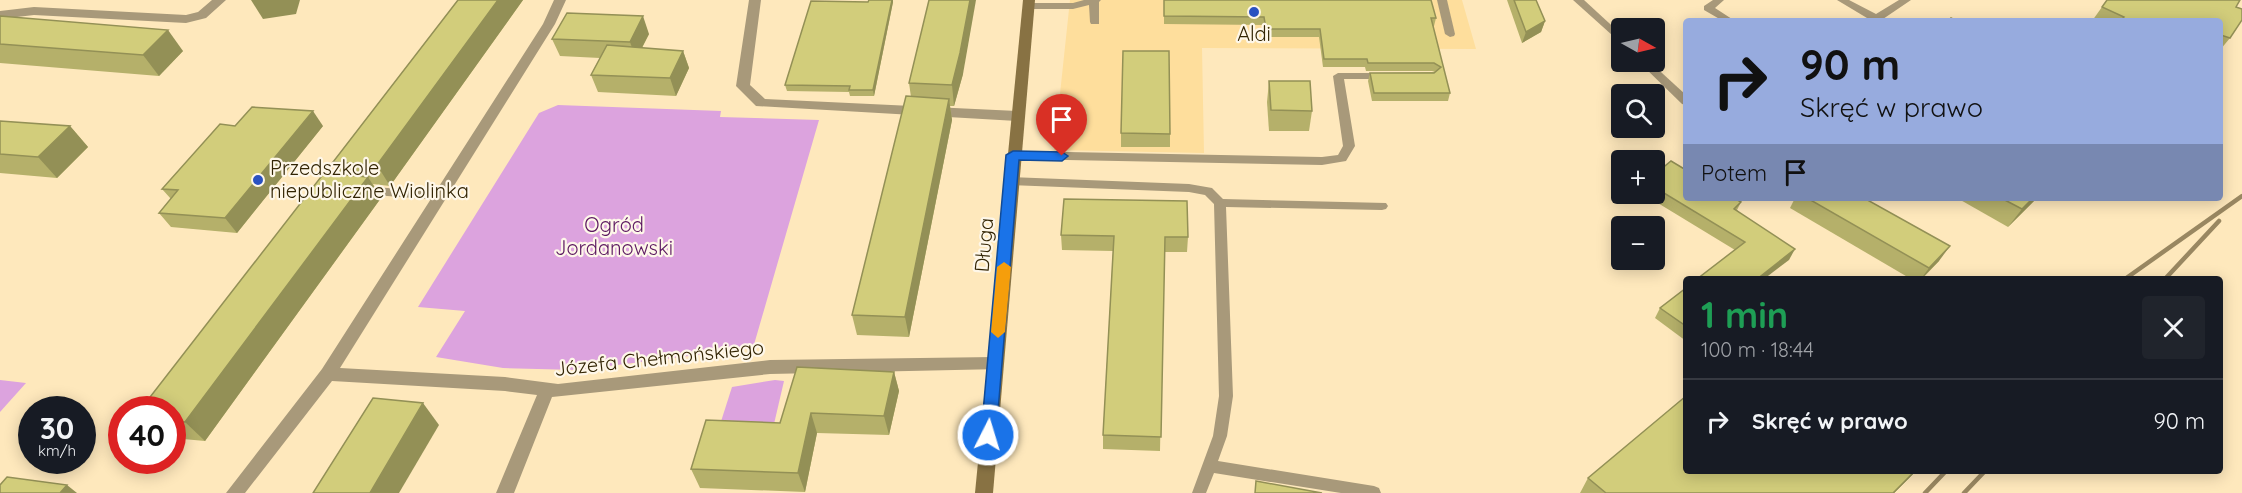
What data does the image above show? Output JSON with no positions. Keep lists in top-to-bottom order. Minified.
{"streets":{"street":["Długa","Józefa Chełmońskiego"]},"crossings":[["Długa","Józefa Chełmońskiego"]],"parks":["Ogród Jordanowski"],"places":["Aldi","Przedszkole niepubliczne Wiolinka"],"north":"right","page":{"map_buttons":["+","−"],"turn":["90 m","Skręć w prawo"],"then":"Potem","heading":["1 min","100 m · 18:44"],"list":[{"name":"Skręć w prawo","value":"90 m"}],"speed":"30 km/h","limit":"40"}}
